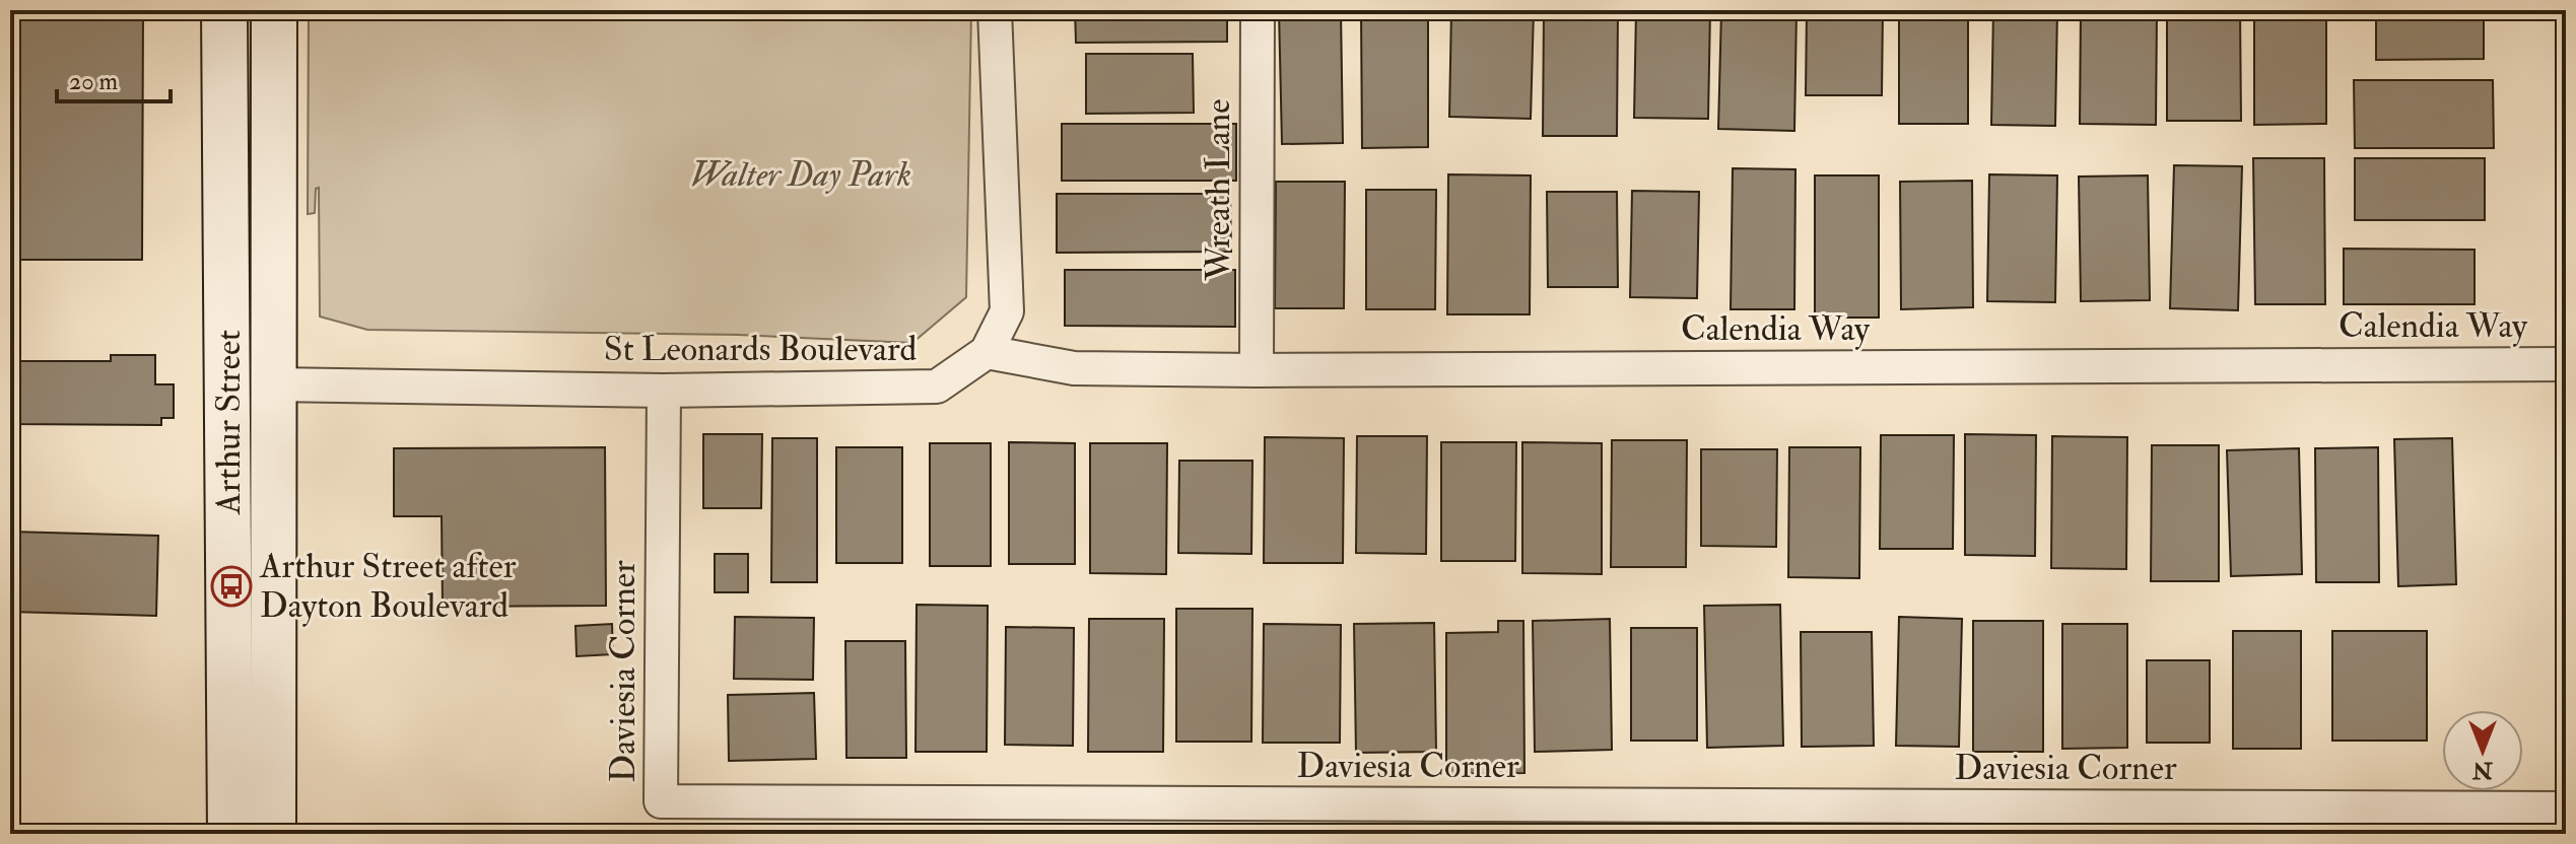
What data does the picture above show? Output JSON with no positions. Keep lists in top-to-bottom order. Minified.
{"streets":{"street":["Wreath Lane","Calendia Way","St Leonards Boulevard","Arthur Street","Daviesia Corner"]},"crossings":[["Wreath Lane","Calendia Way"],["Calendia Way","St Leonards Boulevard"],["St Leonards Boulevard","Arthur Street"],["St Leonards Boulevard","Daviesia Corner"]],"parks":["Walter Day Park"],"places":{"bus stop":["Arthur Street after Dayton Boulevard"]},"scale_bar":"20 m","north":"bottom"}
